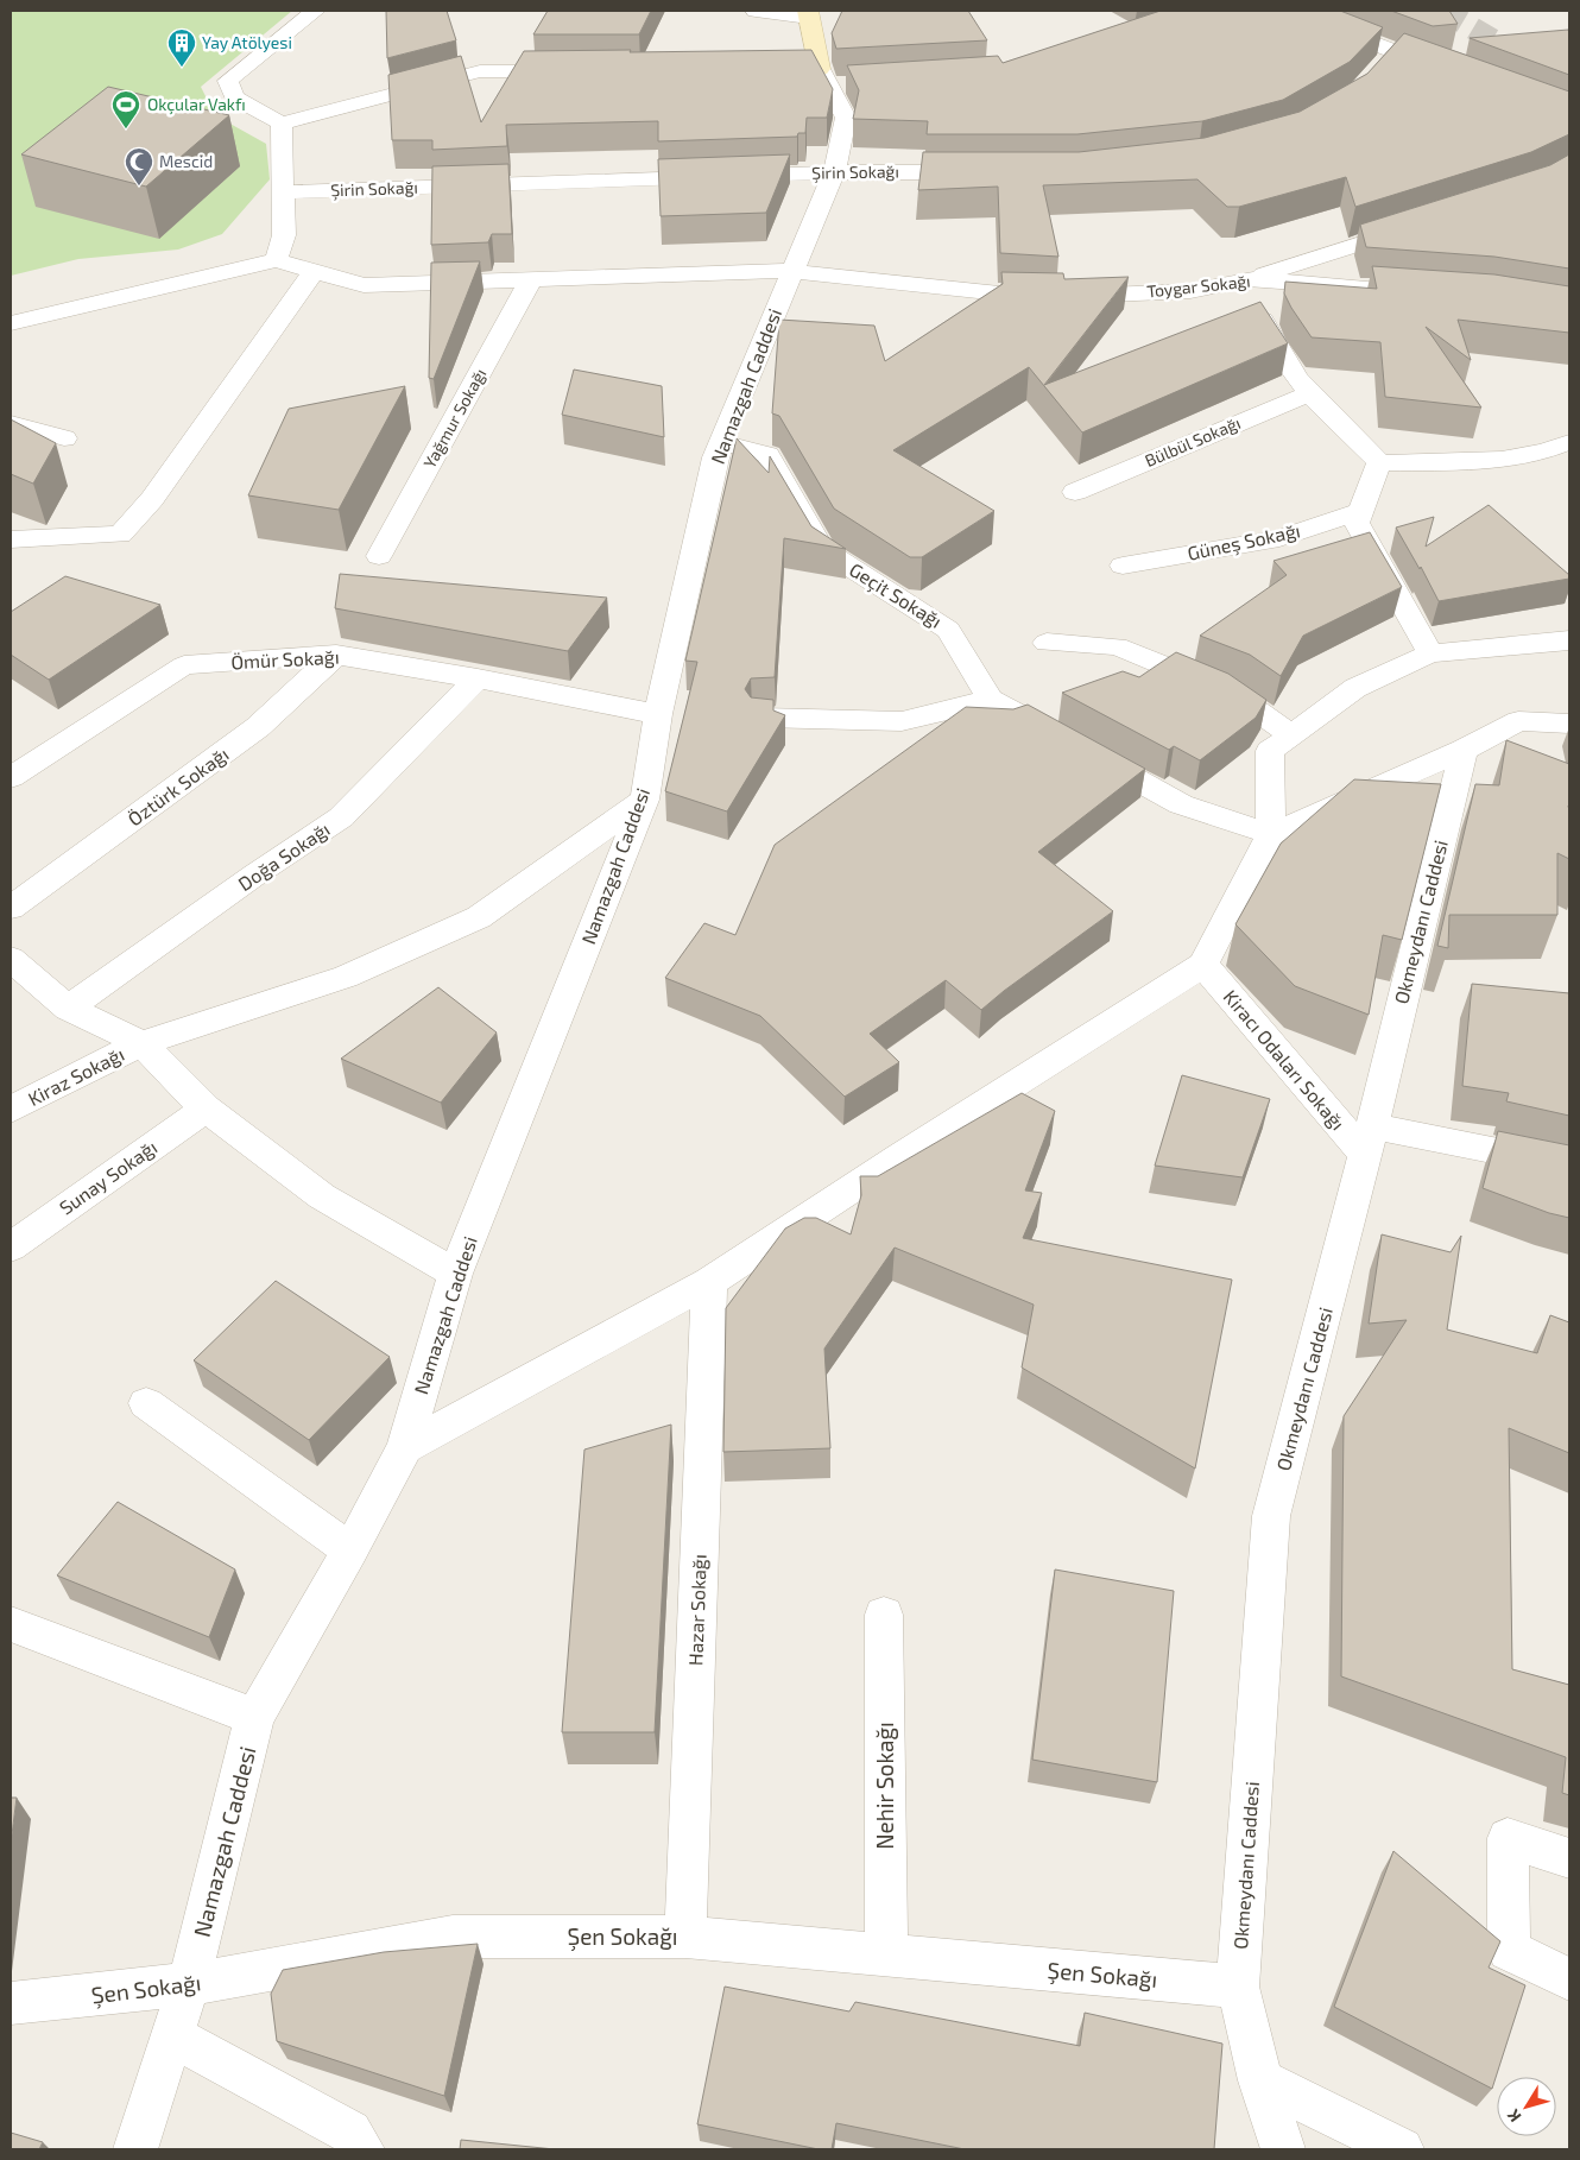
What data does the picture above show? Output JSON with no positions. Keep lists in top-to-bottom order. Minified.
{"streets":{"street":["Şirin Sokağı","Toygar Sokağı","Namazgah Caddesi","Yağmur Sokağı","Bülbül Sokağı","Güneş Sokağı","Geçit Sokağı","Ömür Sokağı","Öztürk Sokağı","Doğa Sokağı","Okmeydanı Caddesi","Kiracı Odaları Sokağı","Kiraz Sokağı","Sunay Sokağı","Hazar Sokağı","Nehir Sokağı","Şen Sokağı"]},"crossings":[["Şirin Sokağı","Namazgah Caddesi"],["Toygar Sokağı","Namazgah Caddesi"],["Toygar Sokağı","Yağmur Sokağı"],["Namazgah Caddesi","Geçit Sokağı"],["Namazgah Caddesi","Ömür Sokağı"],["Namazgah Caddesi","Kiraz Sokağı"],["Namazgah Caddesi","Şen Sokağı"],["Ömür Sokağı","Öztürk Sokağı"],["Ömür Sokağı","Doğa Sokağı"],["Okmeydanı Caddesi","Kiracı Odaları Sokağı"],["Okmeydanı Caddesi","Şen Sokağı"],["Hazar Sokağı","Şen Sokağı"],["Nehir Sokağı","Şen Sokağı"]],"places":{"building":["Yay Atölyesi"],"sports":["Okçular Vakfı"],"mosque":["Mescid"]},"north":"bottom left"}
